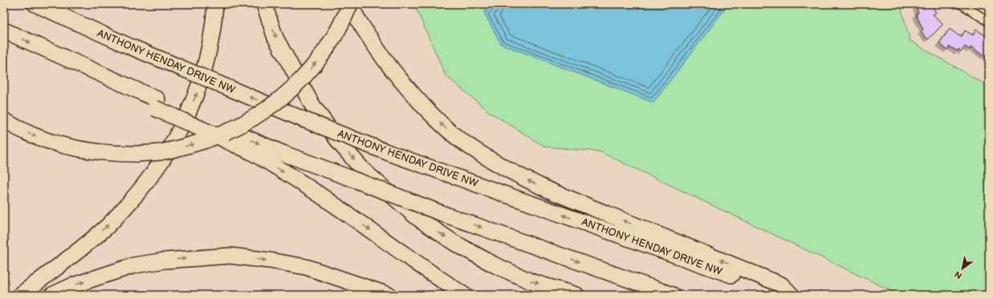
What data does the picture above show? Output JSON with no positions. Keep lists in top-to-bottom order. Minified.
{"streets":{"highway":["ANTHONY HENDAY DRIVE NW"]},"north":"bottom left"}
